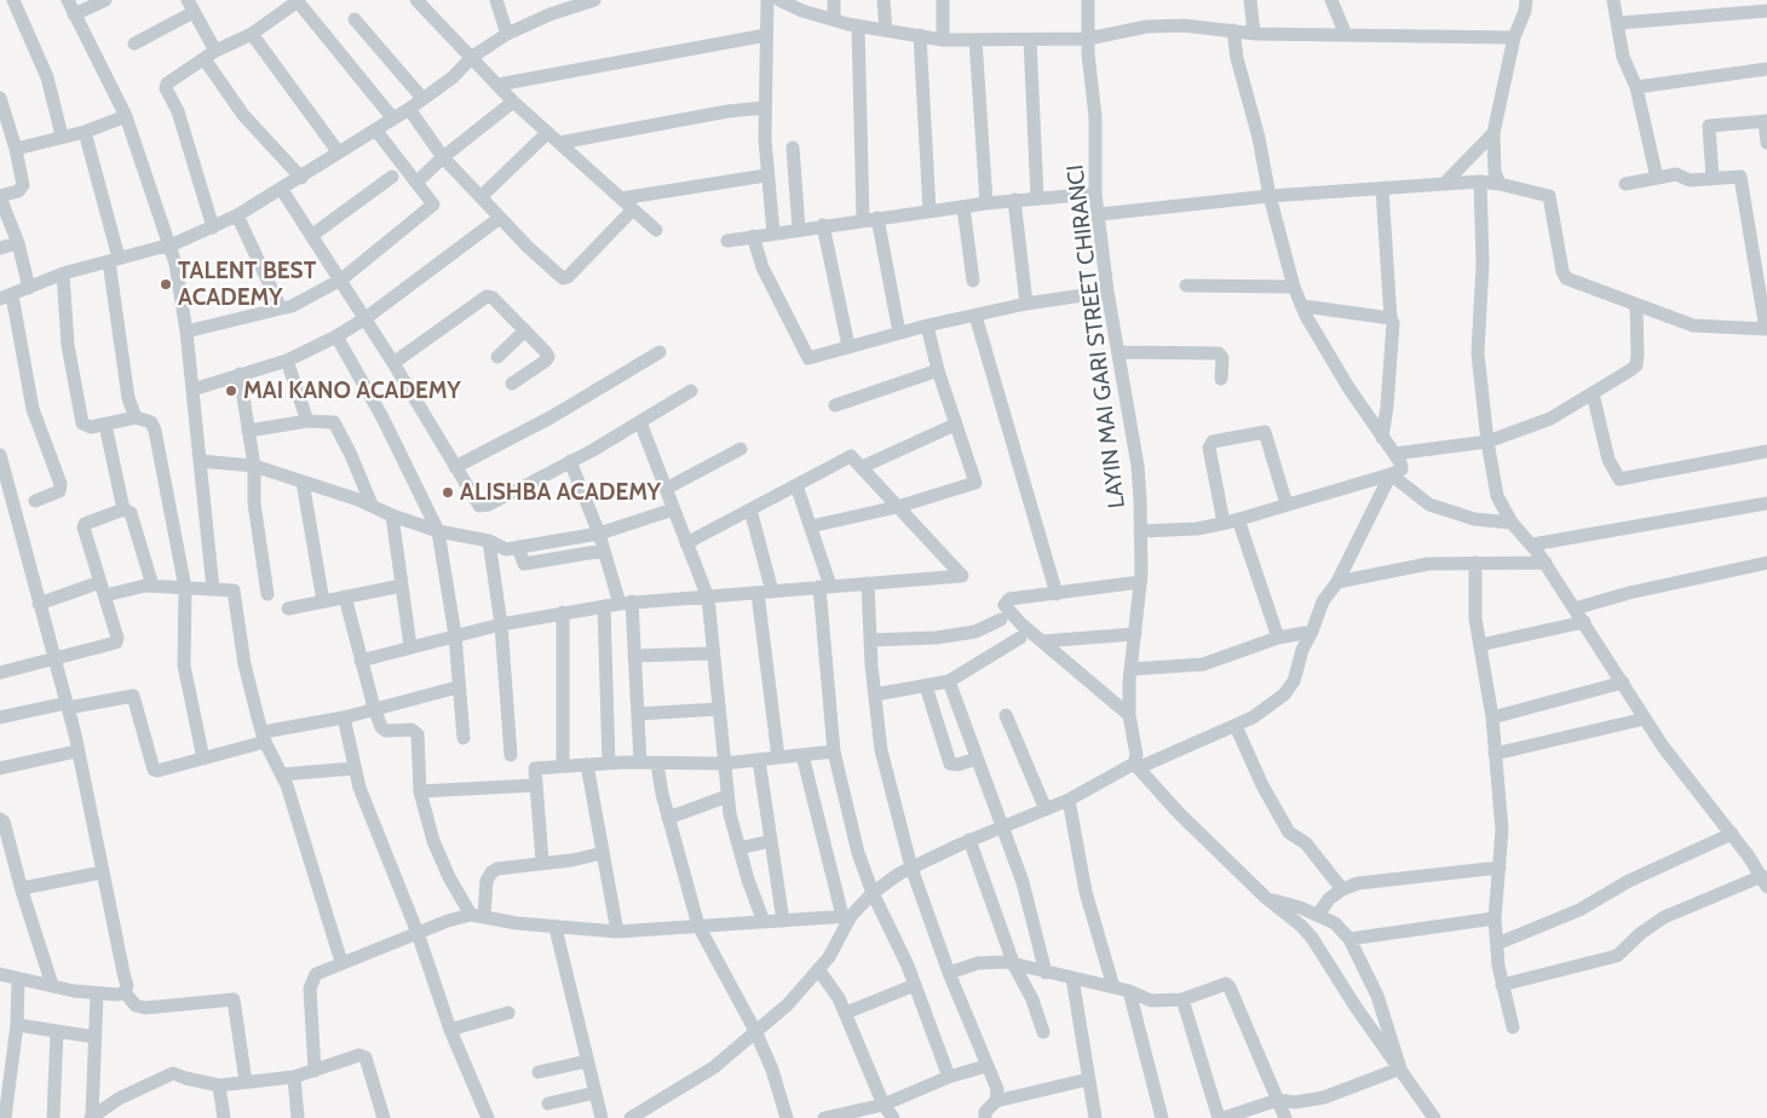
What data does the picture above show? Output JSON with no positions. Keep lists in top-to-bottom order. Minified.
{"streets":{"street":["LAYIN MAI GARI STREET CHIRANCI"]},"places":["TALENT BEST ACADEMY","MAI KANO ACADEMY","ALISHBA ACADEMY"]}
